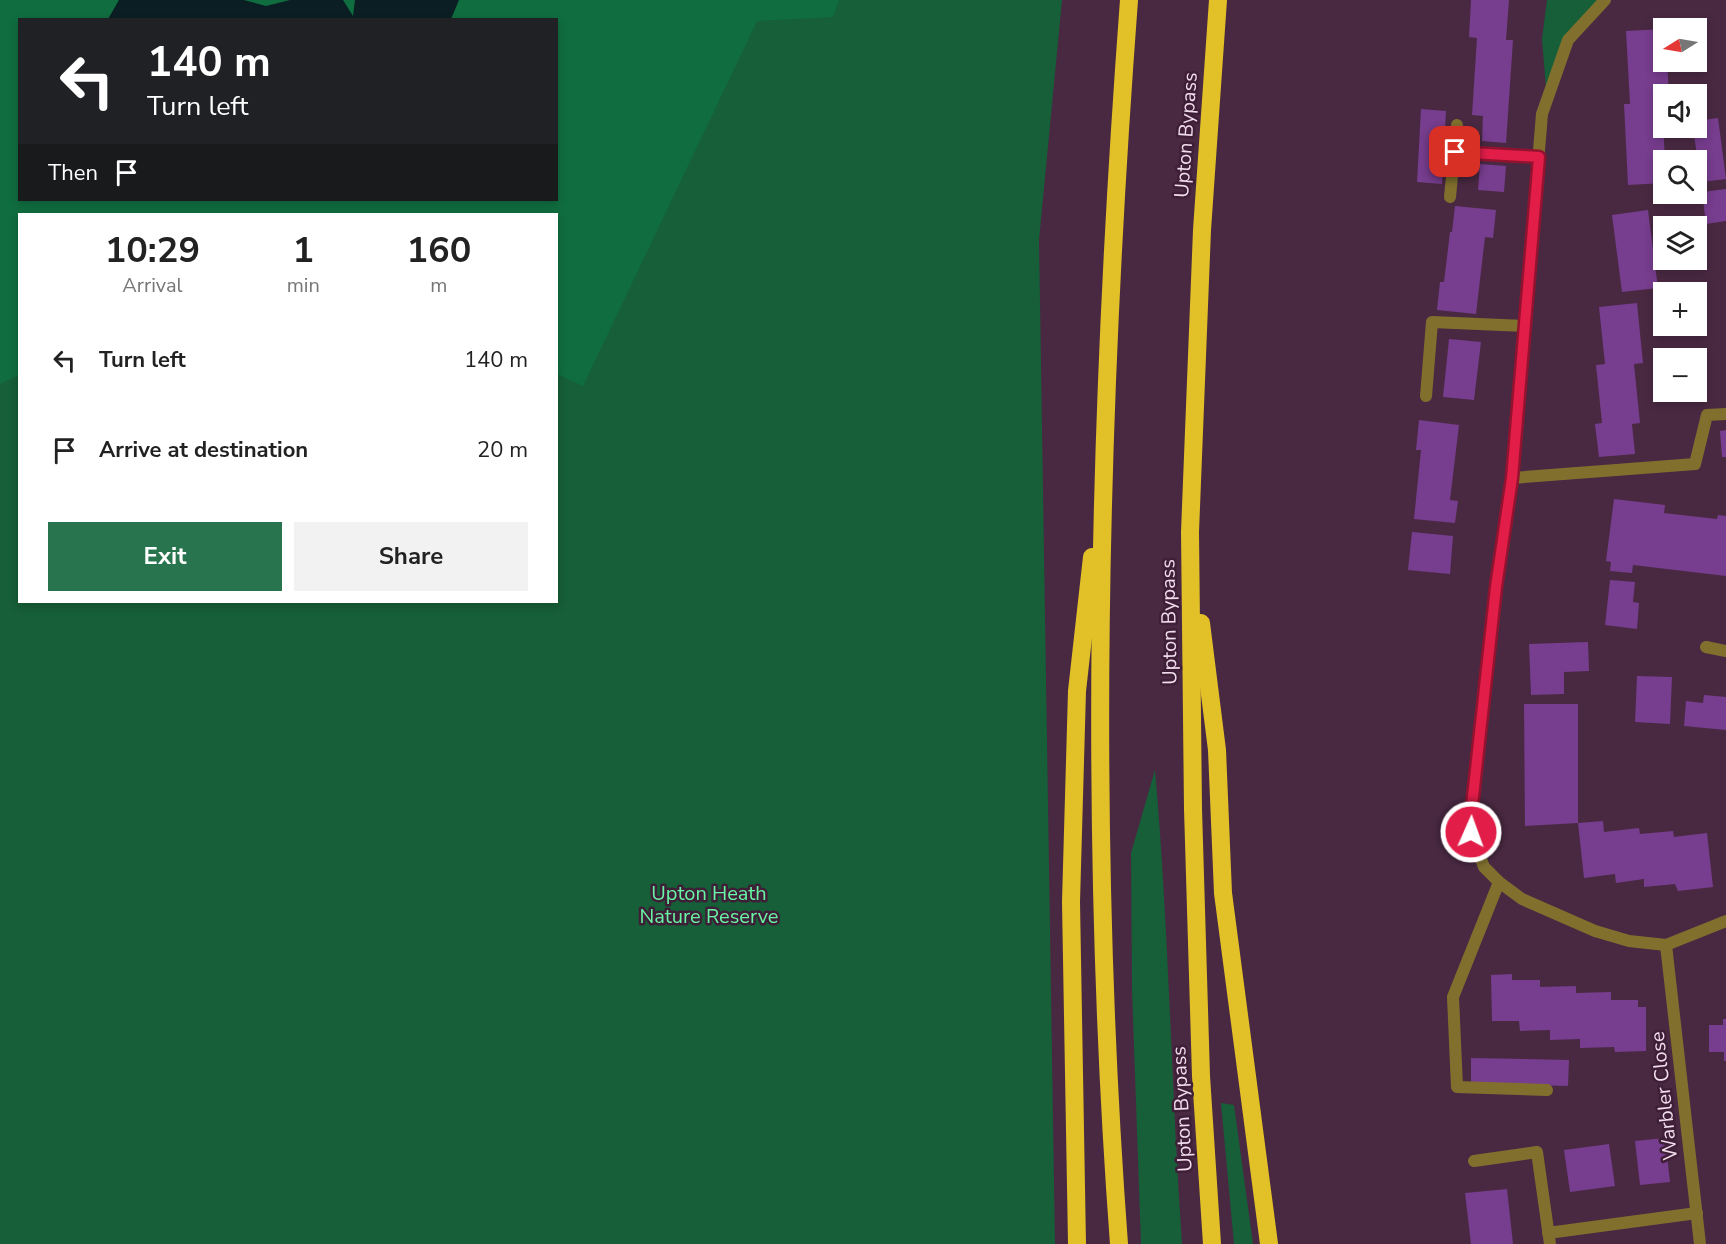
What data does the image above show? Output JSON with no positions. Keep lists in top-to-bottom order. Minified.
{"streets":{"highway":["Upton Bypass"],"street":["Warbler Close"]},"parks":["Upton Heath Nature Reserve"],"north":"left","page":{"map_buttons":["+","−"],"turn":["140 m","Turn left"],"then":"Then","eta":["10:29","Arrival","1","min","160","m"],"list":[{"name":"Turn left","value":"140 m"},{"name":"Arrive at destination","value":"20 m"}],"buttons":["Exit","Share"]}}
